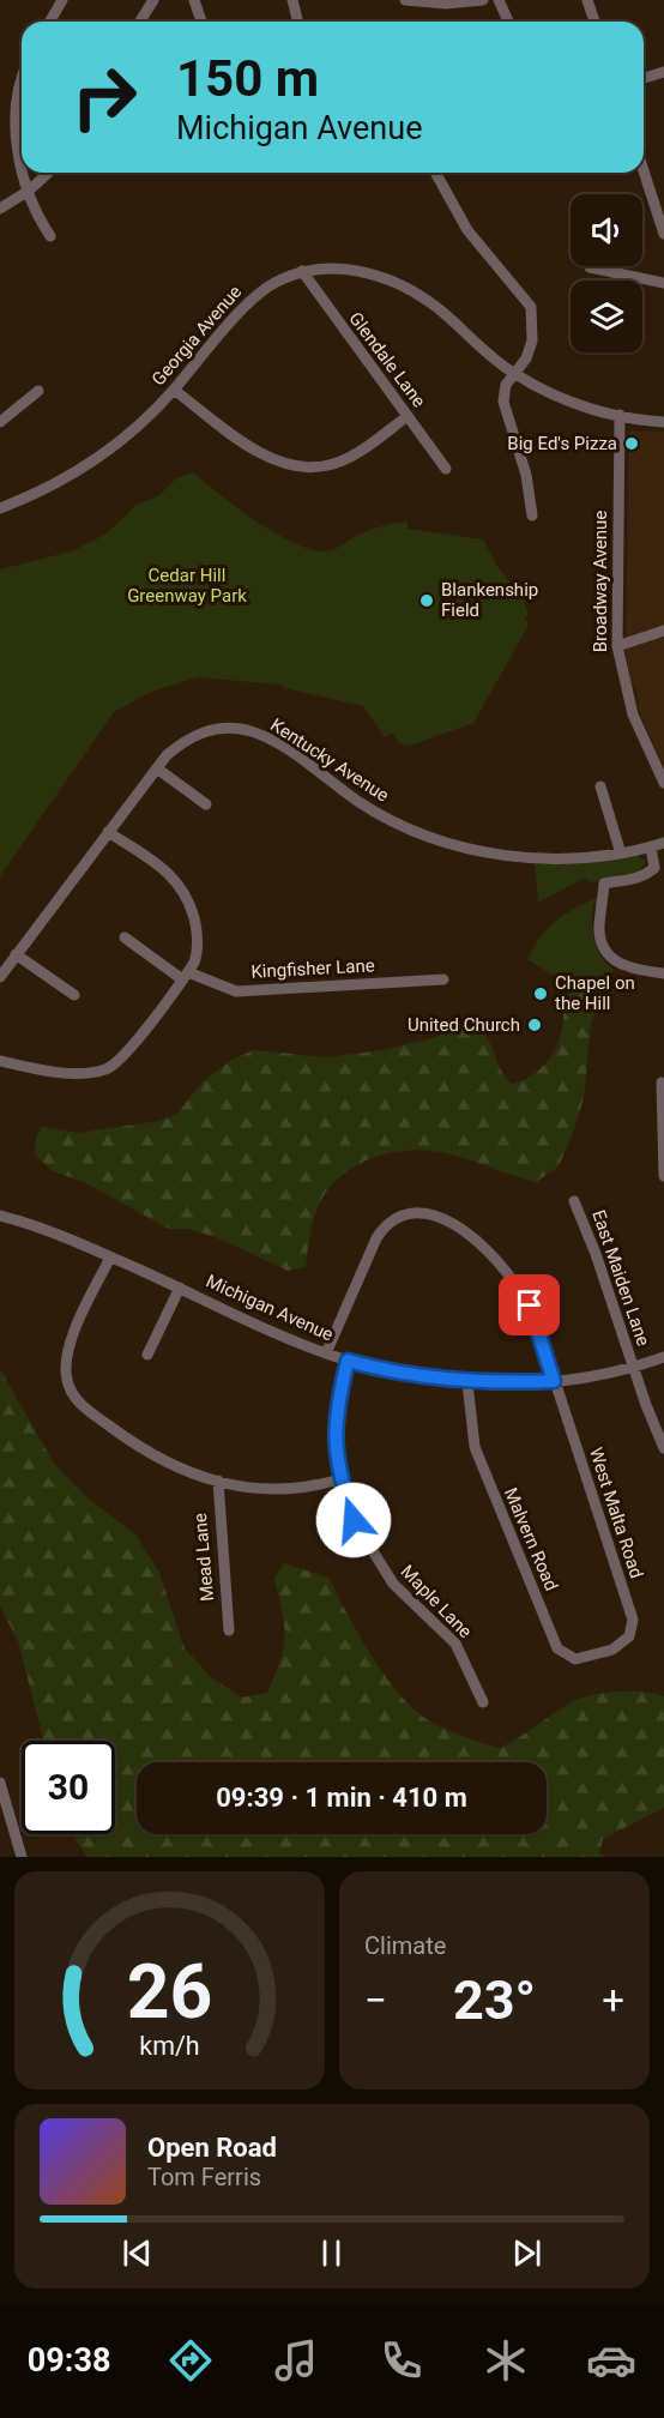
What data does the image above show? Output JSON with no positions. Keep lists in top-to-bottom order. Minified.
{"streets":{"street":["Georgia Avenue","Glendale Lane","Broadway Avenue","Kentucky Avenue","Kingfisher Lane","East Maiden Lane","Michigan Avenue","West Malta Road","Malvern Road","Mead Lane","Maple Lane"]},"crossings":[["Georgia Avenue","Glendale Lane"],["Georgia Avenue","Broadway Avenue"],["East Maiden Lane","Michigan Avenue"],["Michigan Avenue","West Malta Road"],["Michigan Avenue","Malvern Road"],["Michigan Avenue","Maple Lane"],["West Malta Road","Malvern Road"]],"parks":["Cedar Hill Greenway Park"],"places":["Big Ed's Pizza","Blankenship Field","Chapel on the Hill","United Church"],"page":{"turn":["150 m","Michigan Avenue"],"limit":"30","trip":"09:39 · 1 min · 410 m","tile":"Climate","heat":["−","23°","+"],"song":["Open Road","Tom Ferris"],"tabs":"09:38","gauge":["26","km/h"]}}
